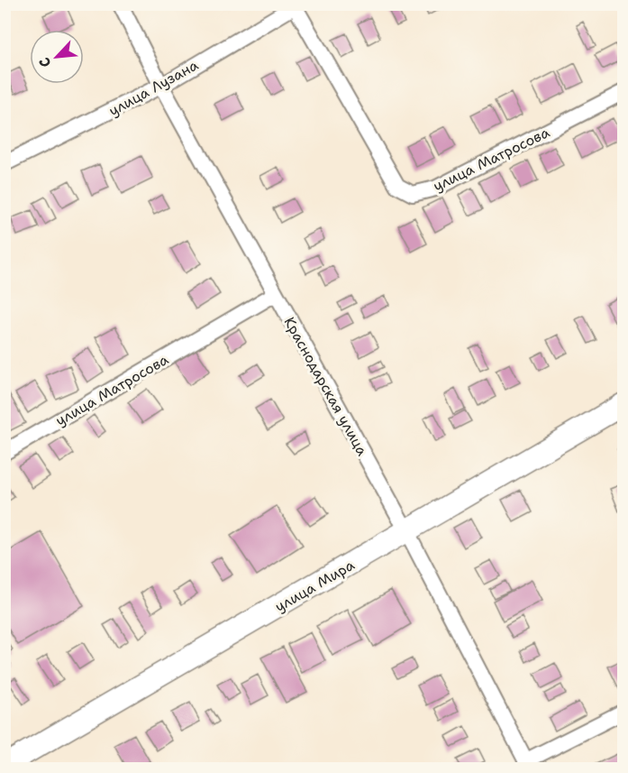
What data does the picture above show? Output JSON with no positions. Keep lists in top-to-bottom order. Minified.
{"streets":{"main road":["улица Мира"],"street":["улица Лузана","улица Матросова","Краснодарская улица"]},"crossings":[["улица Лузана","улица Матросова"],["улица Лузана","Краснодарская улица"],["улица Матросова","Краснодарская улица"],["Краснодарская улица","улица Мира"]],"north":"bottom left"}
